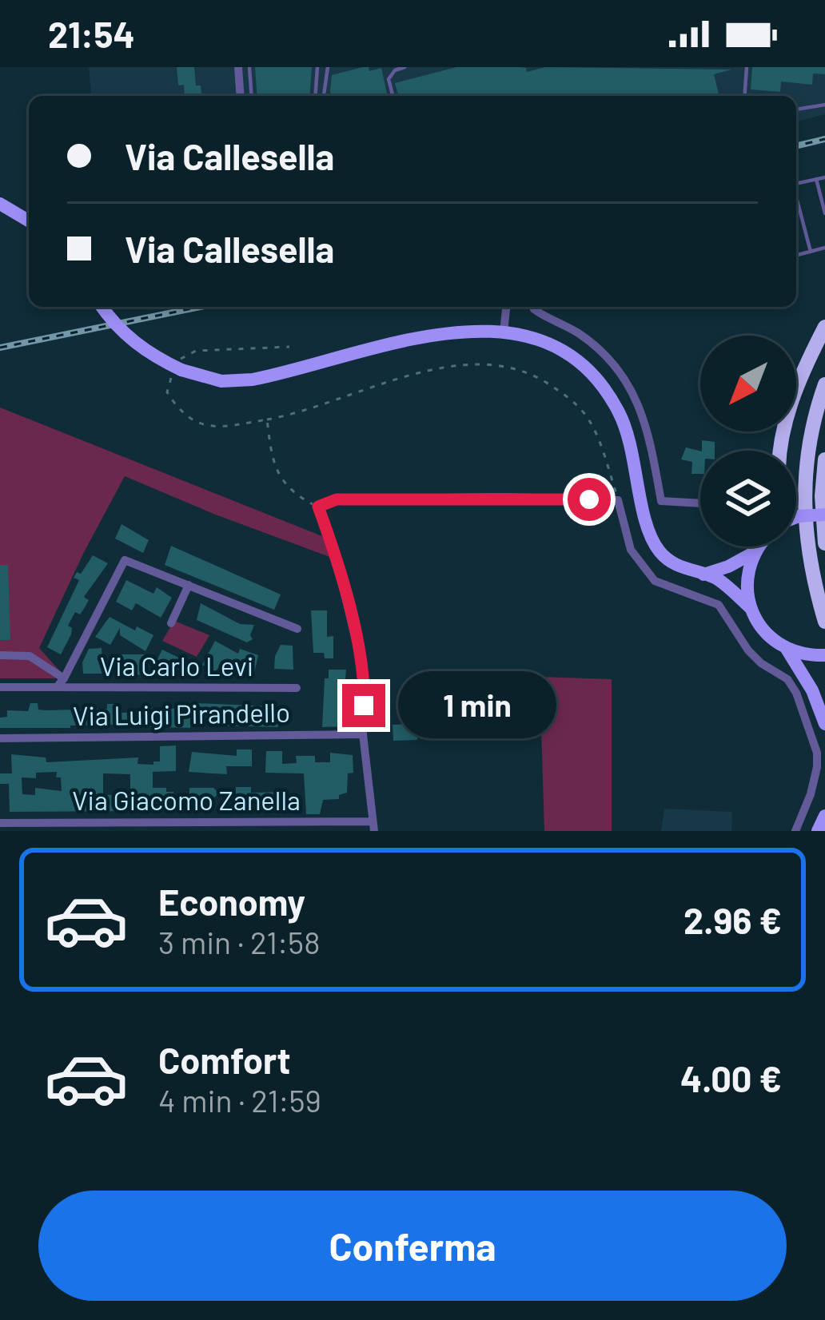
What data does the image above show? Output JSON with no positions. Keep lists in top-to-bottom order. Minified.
{"streets":{"street":["Via Carlo Levi","Via Luigi Pirandello","Via Giacomo Zanella"]},"north":"bottom left","page":{"status":"21:54","banner":["Via Callesella","Via Callesella"],"bubble":"1 min","list":[{"name":"Economy","note":"3 min · 21:58","value":"2.96 €"},{"name":"Comfort","note":"4 min · 21:59","value":"4.00 €"}],"buttons":"Conferma"}}
